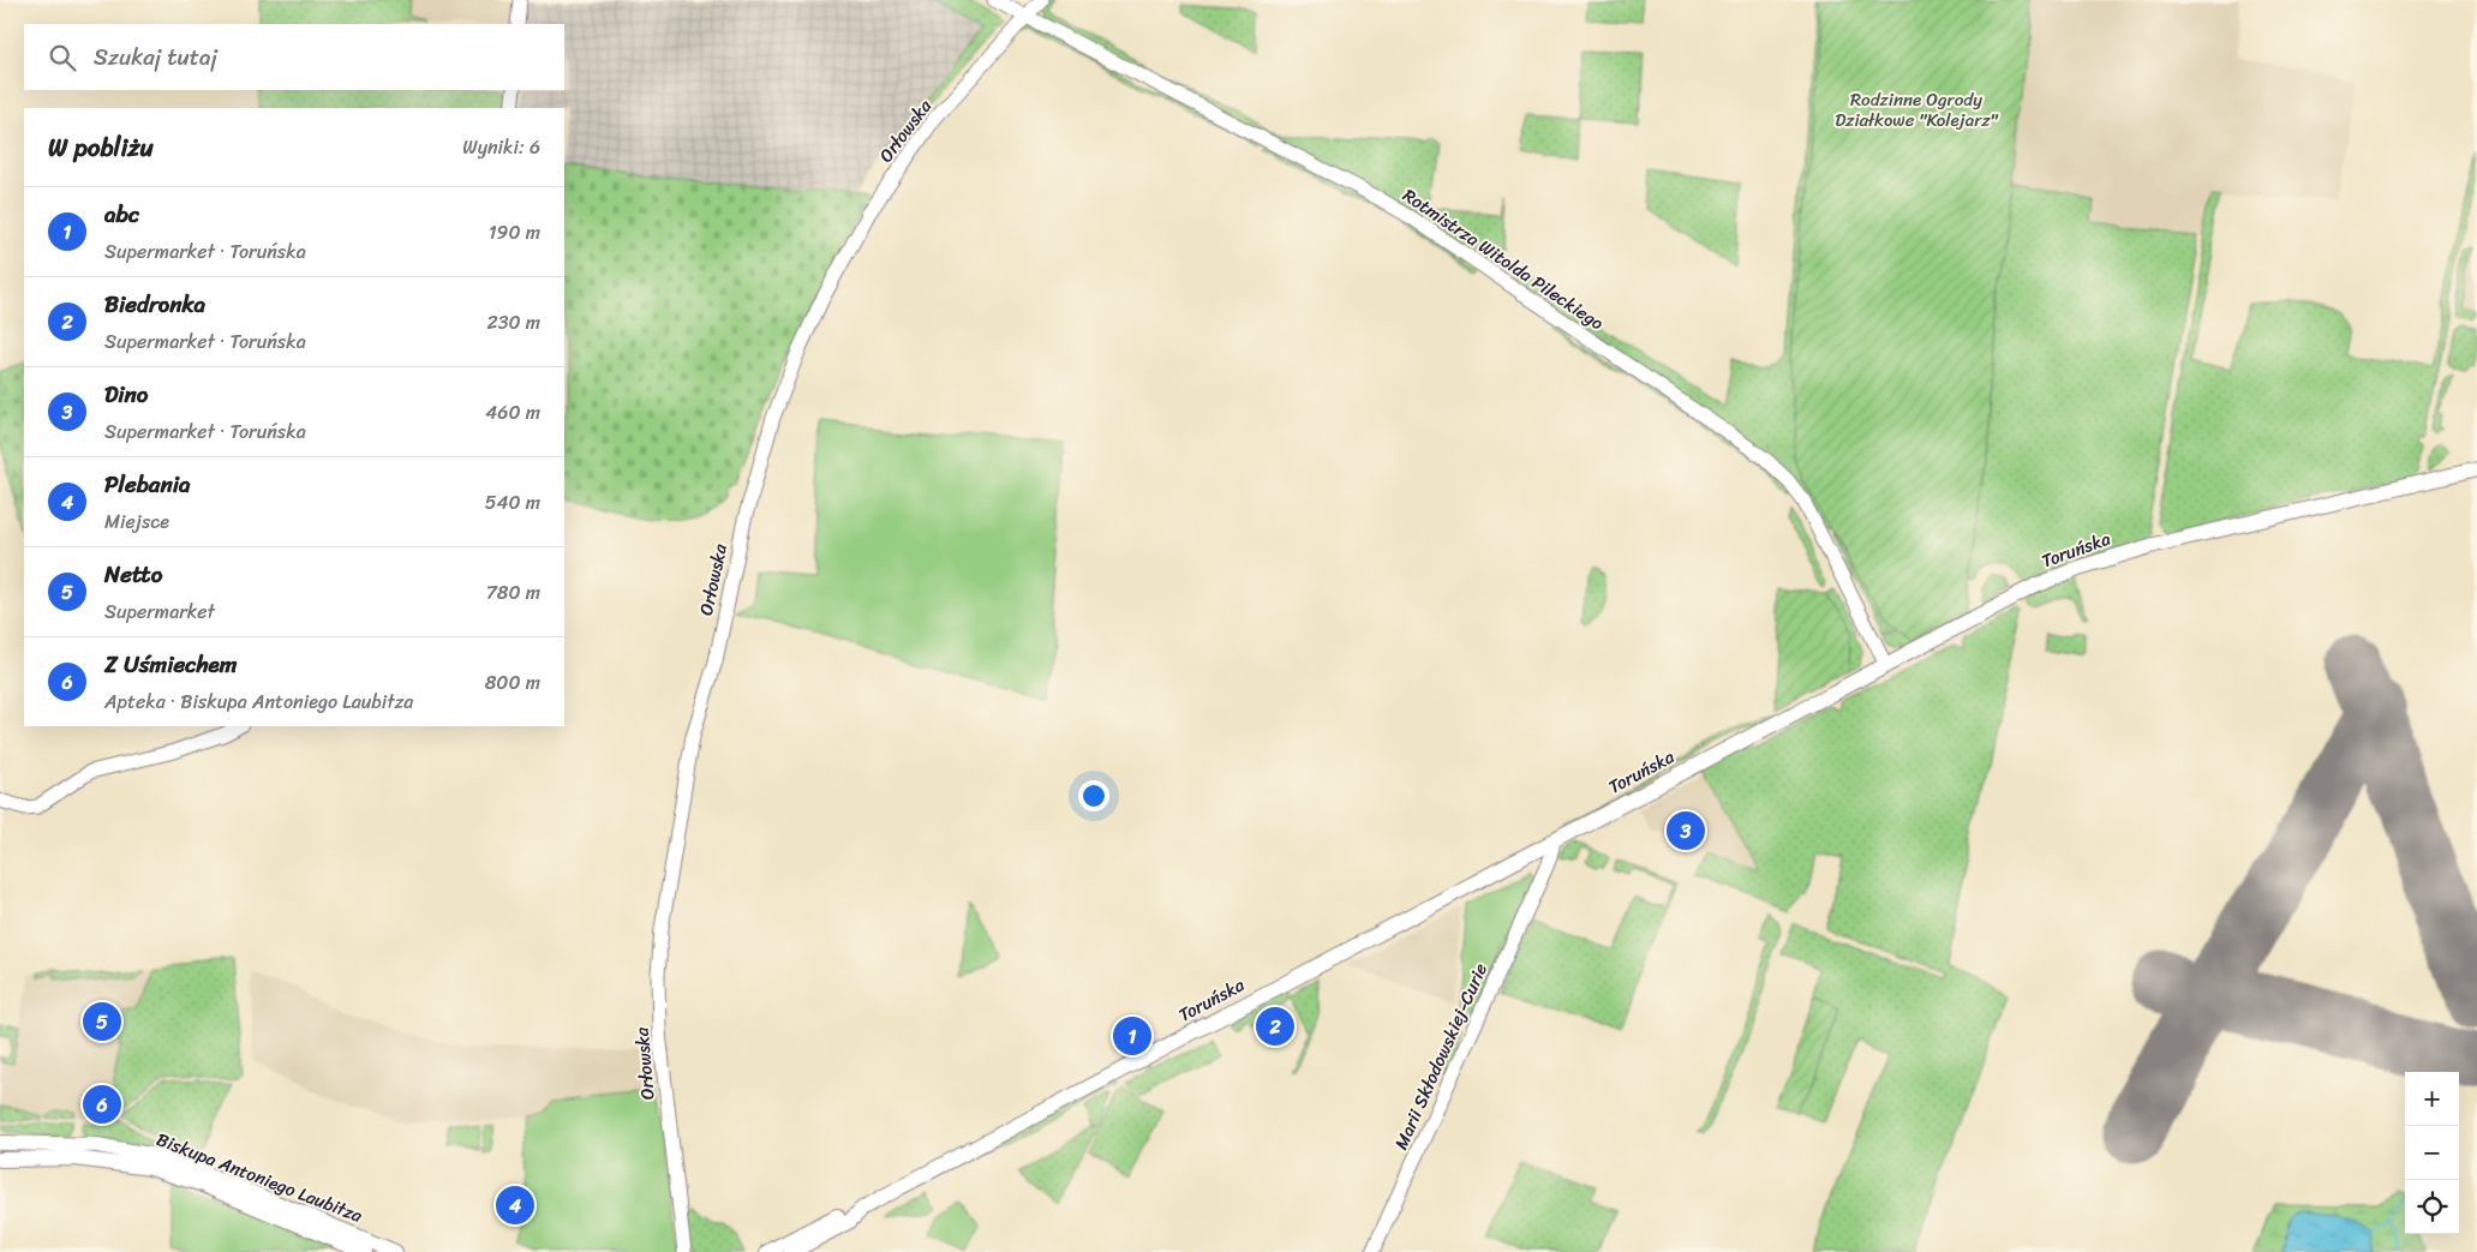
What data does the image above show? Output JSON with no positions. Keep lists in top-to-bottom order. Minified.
{"streets":{"main road":["Toruńska","Biskupa Antoniego Laubitza"],"street":["Orłowska","Rotmistrza Witolda Pileckiego","Marii Skłodowskiej-Curie"]},"crossings":[["Orłowska","Rotmistrza Witolda Pileckiego"],["Rotmistrza Witolda Pileckiego","Toruńska"],["Toruńska","Marii Skłodowskiej-Curie"]],"parks":["Rodzinne Ogrody Działkowe \"Kolejarz\""],"page":{"search":"Szukaj tutaj","heading":["W pobliżu","Wyniki: 6"],"list":[{"mark":"1","name":"abc","note":"Supermarket · Toruńska","value":"190 m"},{"mark":"2","name":"Biedronka","note":"Supermarket · Toruńska","value":"230 m"},{"mark":"3","name":"Dino","note":"Supermarket · Toruńska","value":"460 m"},{"mark":"4","name":"Plebania","note":"Miejsce","value":"540 m"},{"mark":"5","name":"Netto","note":"Supermarket","value":"780 m"},{"mark":"6","name":"Z Uśmiechem","note":"Apteka · Biskupa Antoniego Laubitza","value":"800 m"}],"pins":["3","5","2","1","6","4"],"map_buttons":["+","−"]}}
